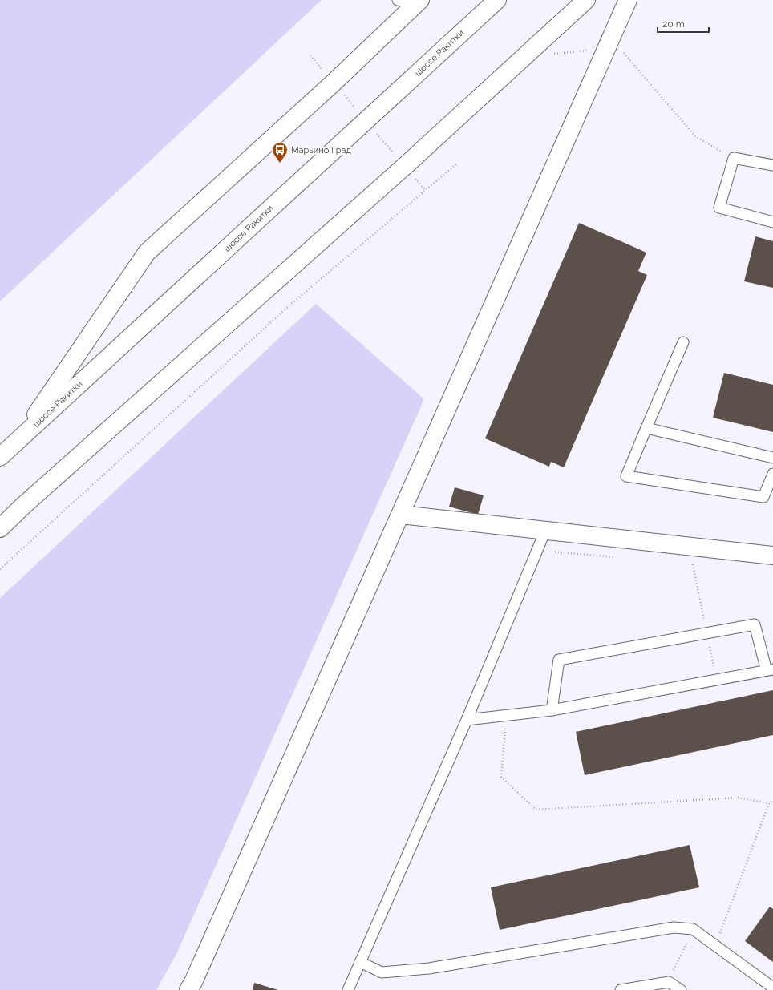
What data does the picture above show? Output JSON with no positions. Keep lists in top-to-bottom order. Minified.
{"streets":{"street":["шоссе Ракитки"]},"places":{"bus stop":["Марьино Град"]},"scale_bar":"20 m"}
